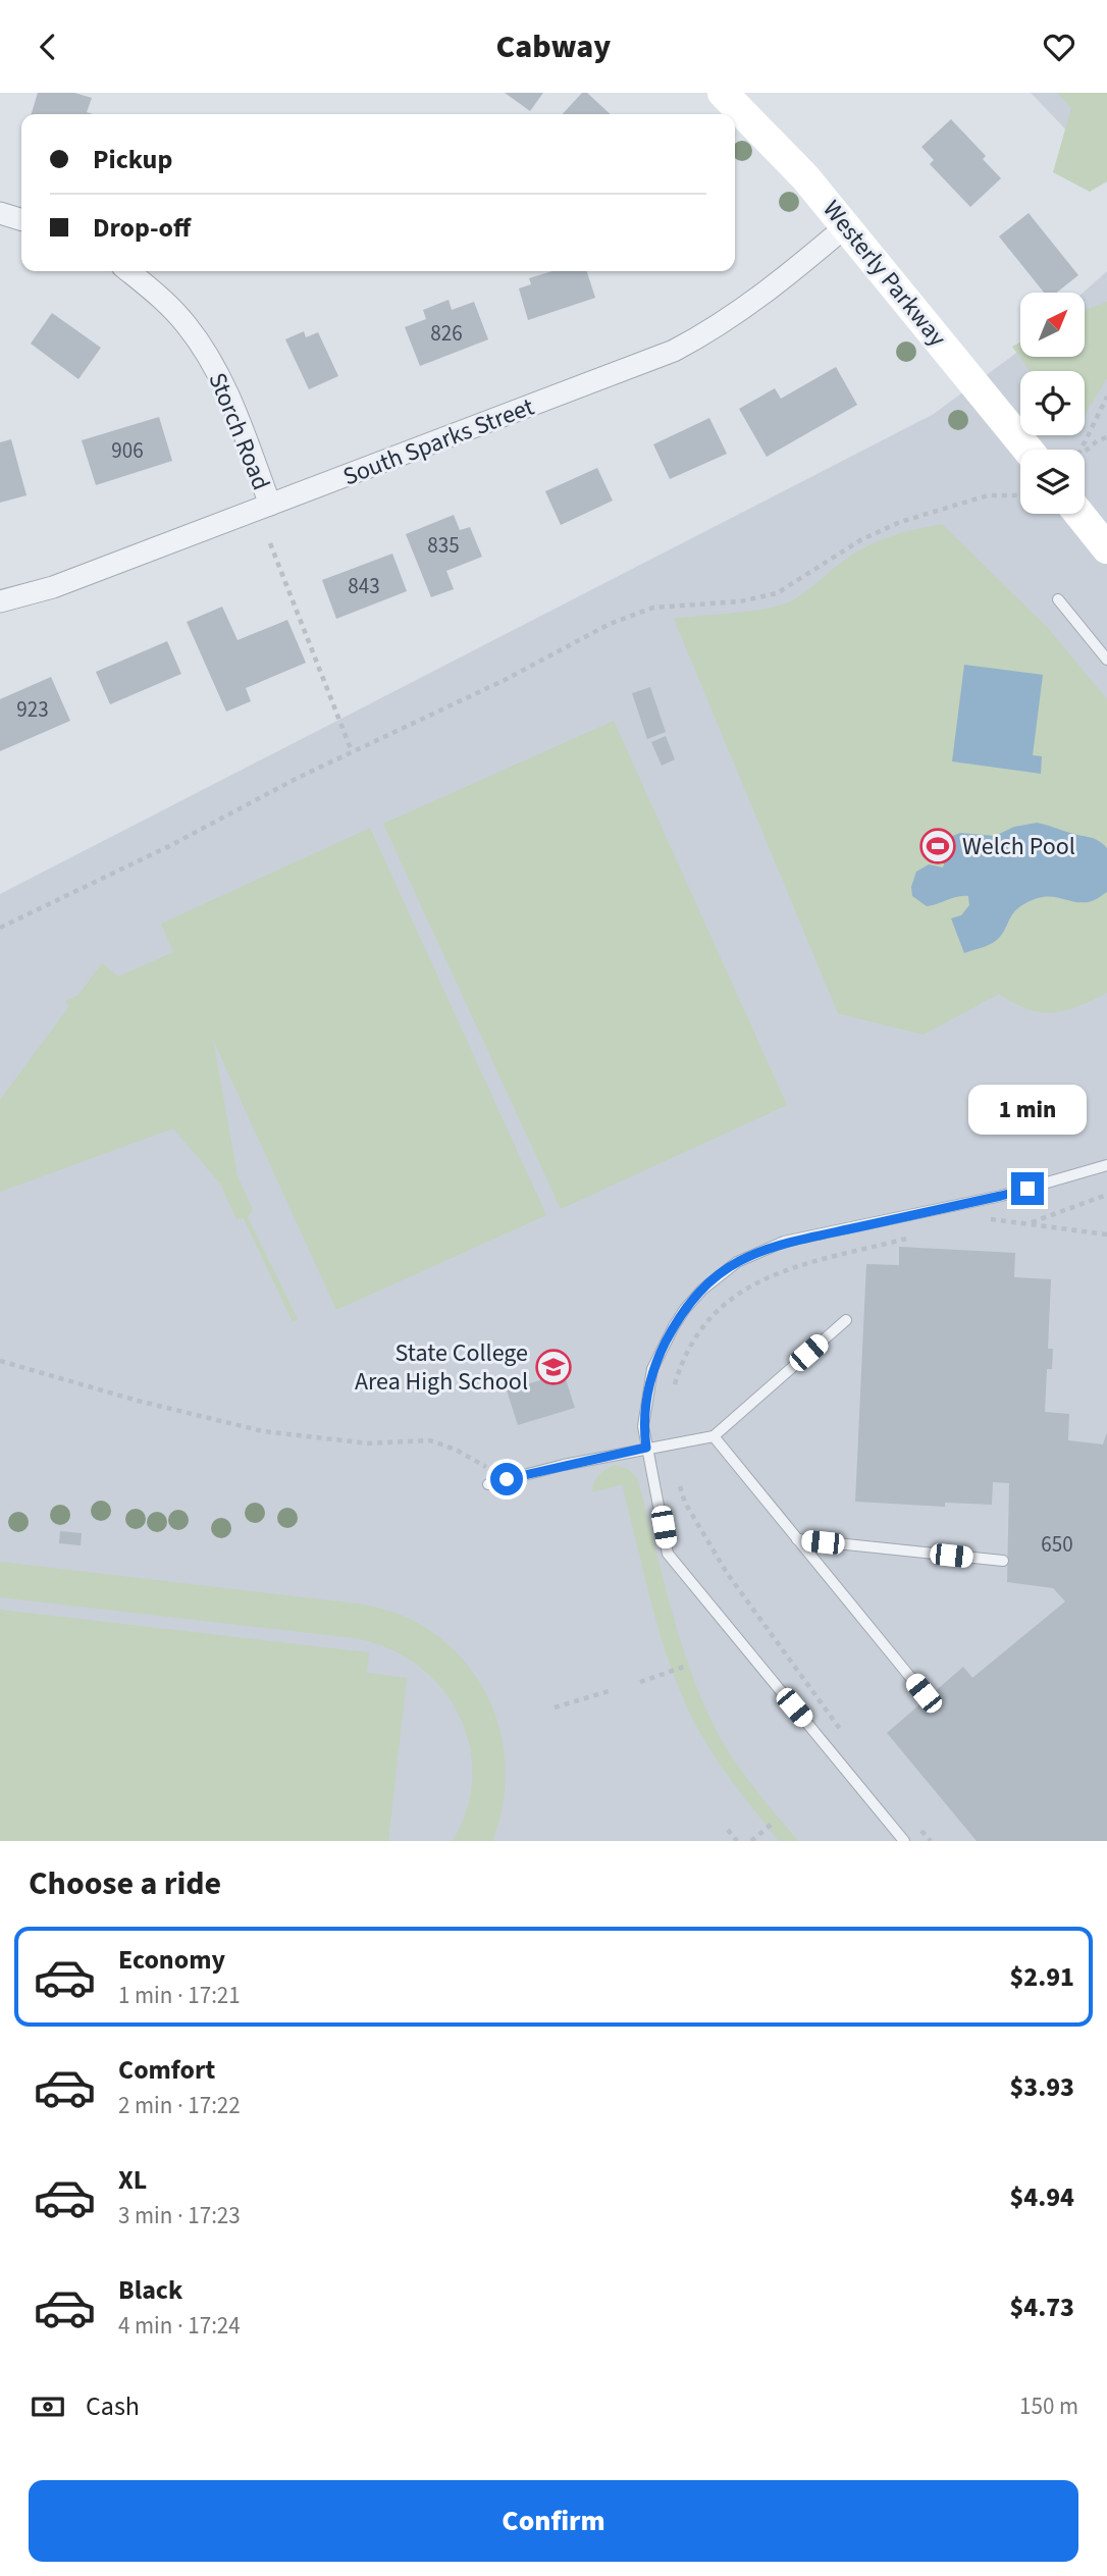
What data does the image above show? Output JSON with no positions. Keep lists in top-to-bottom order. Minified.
{"streets":{"main road":["Westerly Parkway"],"street":["Storch Road","South Sparks Street"]},"crossings":[["Westerly Parkway","South Sparks Street"],["Storch Road","South Sparks Street"]],"places":{"sports":["Welch Pool"],"school or university":["State College Area High School"]},"house_numbers":["826","906","835","843","923","650"],"north":"top right","page":{"header":"Cabway","banner":["Pickup","Drop-off"],"bubble":"1 min","heading":"Choose a ride","list":[{"name":"Economy","note":"1 min · 17:21","value":"$2.91"},{"name":"Comfort","note":"2 min · 17:22","value":"$3.93"},{"name":"XL","note":"3 min · 17:23","value":"$4.94"},{"name":"Black","note":"4 min · 17:24","value":"$4.73"}],"pay":["Cash","150 m"],"buttons":"Confirm"}}
